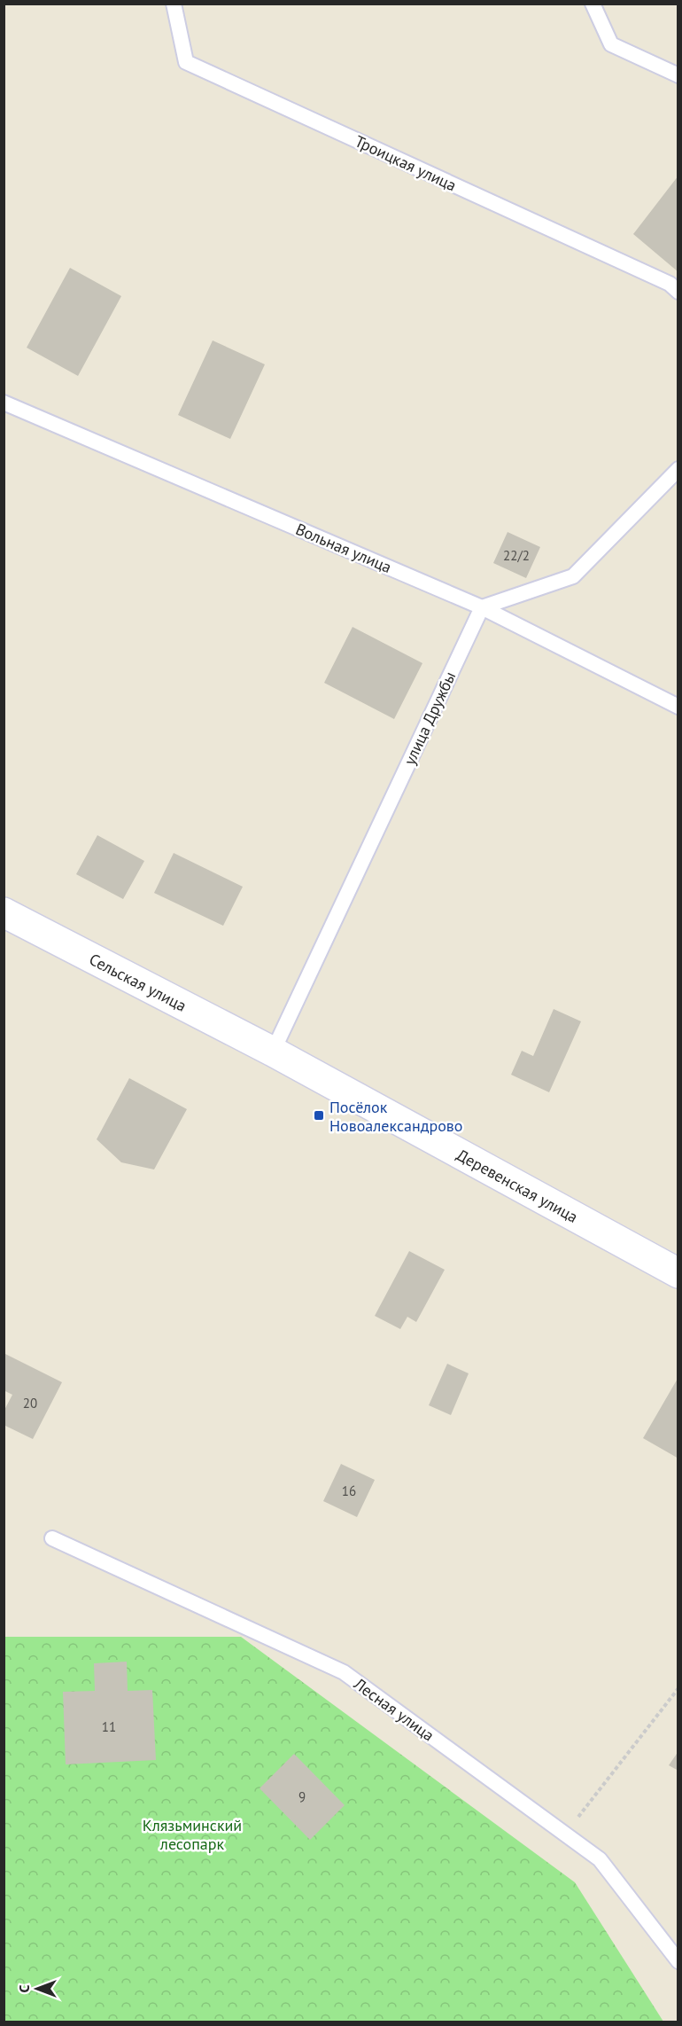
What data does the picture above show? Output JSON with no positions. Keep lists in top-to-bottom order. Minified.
{"streets":{"street":["Сельская улица","Деревенская улица"],"lane":["Троицкая улица","Вольная улица","улица Дружбы","Лесная улица"]},"crossings":[["Вольная улица","улица Дружбы"],["улица Дружбы","Сельская улица"],["улица Дружбы","Деревенская улица"],["Сельская улица","Деревенская улица"]],"parks":["Клязьминский лесопарк"],"places":{"transit":["Посёлок Новоалександрово"]},"house_numbers":["22/2","20","16","11","9"],"north":"left"}
